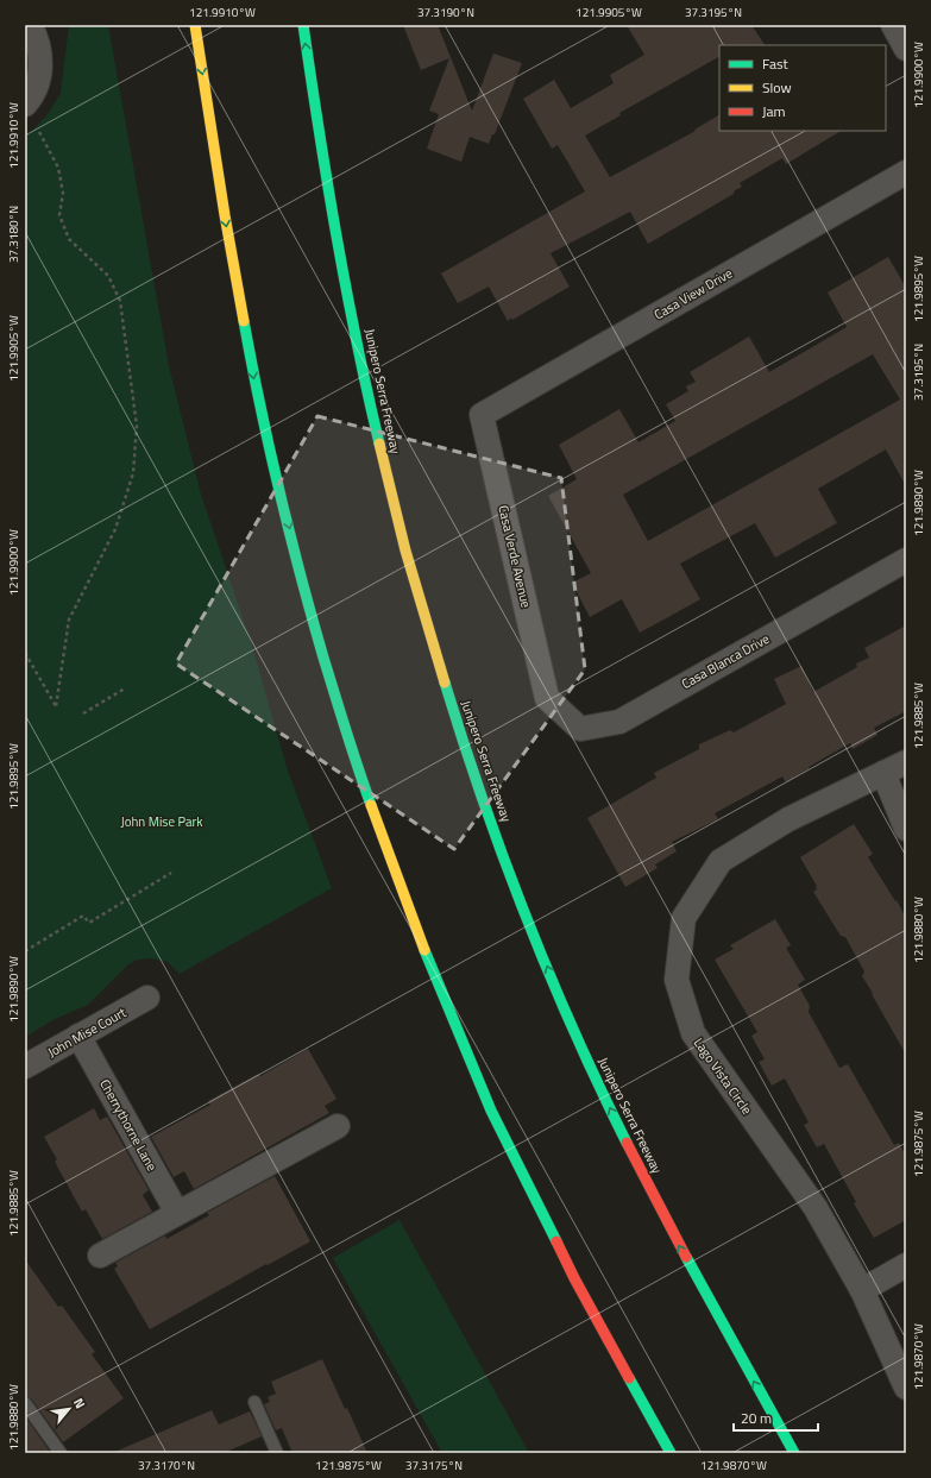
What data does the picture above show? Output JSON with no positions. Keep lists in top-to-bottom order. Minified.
{"streets":{"highway":["Junipero Serra Freeway"],"street":["Casa View Drive","Casa Verde Avenue","Casa Blanca Drive","John Mise Court","Lago Vista Circle","Cherrythorne Lane"]},"crossings":[["Casa View Drive","Casa Verde Avenue"],["Casa Verde Avenue","Casa Blanca Drive"],["John Mise Court","Cherrythorne Lane"]],"one_way":["Junipero Serra Freeway"],"parks":["John Mise Park"],"legend":["Fast","Slow","Jam"],"scale_bar":"20 m","north":"top right","coordinates":["121.9910°W","37.3190°N","121.9905°W","37.3195°N","121.9900°W","37.3180°N","121.9895°W","121.9890°W","121.9885°W","121.9880°W","121.9875°W","121.9870°W","37.3170°N","37.3175°N"]}
